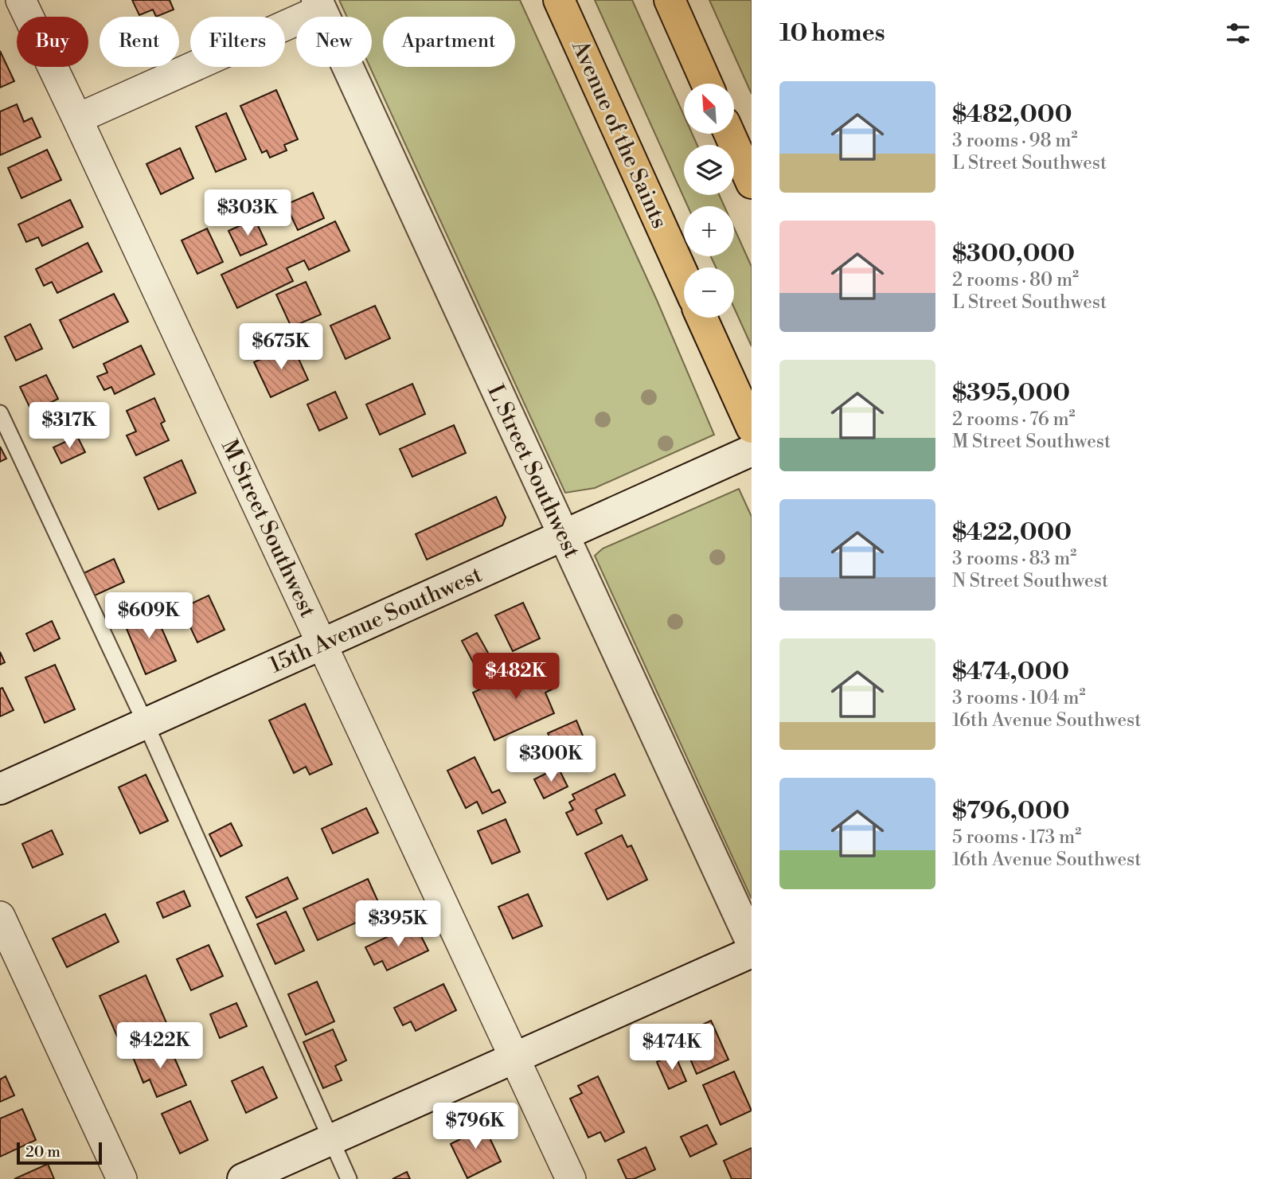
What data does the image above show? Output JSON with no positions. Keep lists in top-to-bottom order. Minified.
{"streets":{"highway":["Avenue of the Saints"],"main road":["L Street Southwest","15th Avenue Southwest"],"street":["M Street Southwest"]},"crossings":[["L Street Southwest","15th Avenue Southwest"],["M Street Southwest","15th Avenue Southwest"]],"scale_bar":"20 m","north":"top left","page":{"heading":"10 homes","chip":["Buy","Rent","Filters","New","Apartment"],"list":[{"name":"$482,000","note":"3 rooms · 98 m² · L Street Southwest"},{"name":"$300,000","note":"2 rooms · 80 m² · L Street Southwest"},{"name":"$395,000","note":"2 rooms · 76 m² · M Street Southwest"},{"name":"$422,000","note":"3 rooms · 83 m² · N Street Southwest"},{"name":"$474,000","note":"3 rooms · 104 m² · 16th Avenue Southwest"},{"name":"$796,000","note":"5 rooms · 173 m² · 16th Avenue Southwest"}],"map_buttons":["+","−"],"price":["$303K","$675K","$317K","$609K","$482K","$300K","$395K","$422K","$474K","$796K"],"scale":"20 m"}}
